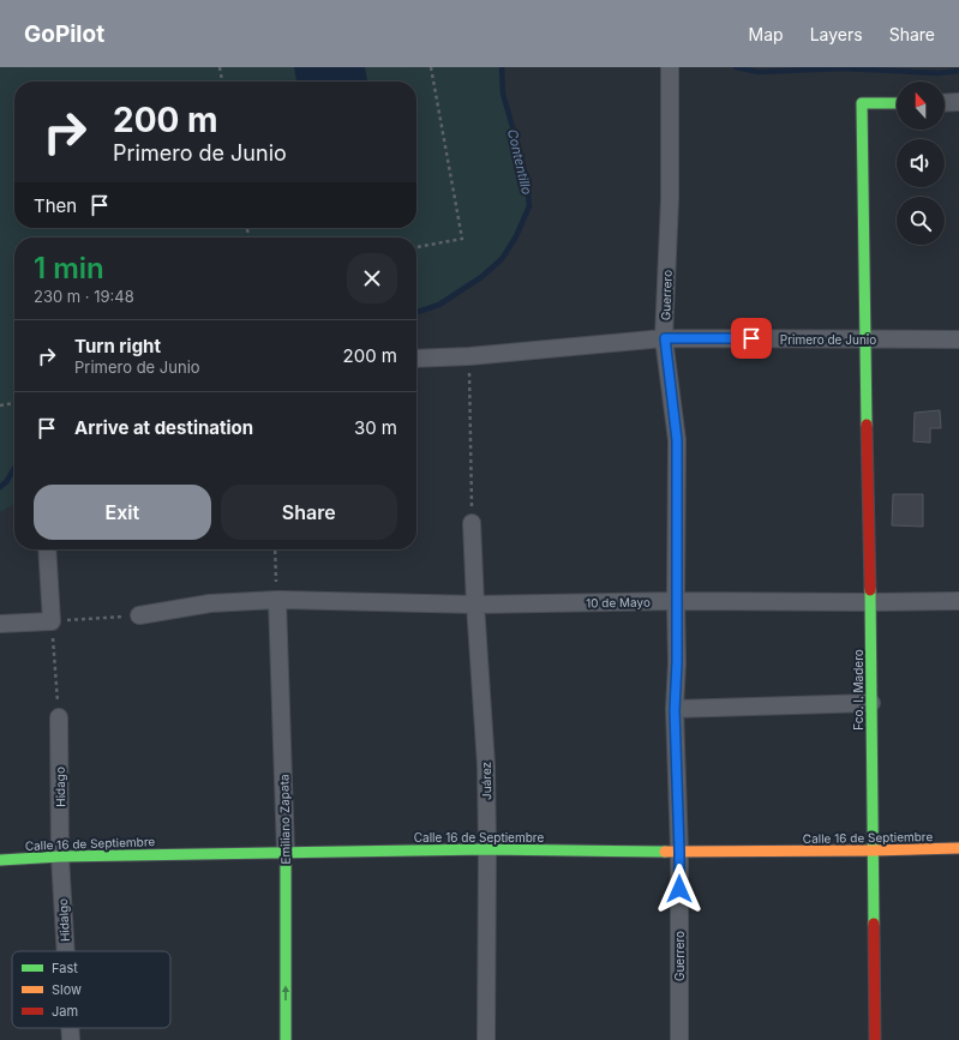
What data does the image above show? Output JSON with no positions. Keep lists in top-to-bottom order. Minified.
{"streets":{"street":["Guerrero","Primero de Junio","10 de Mayo","Fco. I. Madero","Juárez","Hidago","Emiliano Zapata","Calle 16 de Septiembre","Hidalgo"]},"crossings":[["Guerrero","Primero de Junio"],["Guerrero","10 de Mayo"],["Guerrero","Calle 16 de Septiembre"],["Primero de Junio","Fco. I. Madero"],["10 de Mayo","Fco. I. Madero"],["10 de Mayo","Juárez"],["10 de Mayo","Emiliano Zapata"],["Fco. I. Madero","Calle 16 de Septiembre"],["Juárez","Calle 16 de Septiembre"],["Hidago","Calle 16 de Septiembre"],["Hidago","Hidalgo"],["Emiliano Zapata","Calle 16 de Septiembre"],["Calle 16 de Septiembre","Hidalgo"]],"one_way":["Emiliano Zapata"],"water":["Contentillo"],"legend":["Fast","Slow","Jam"],"north":"top","page":{"header":"GoPilot","nav":["Map","Layers","Share"],"turn":["200 m","Primero de Junio"],"then":"Then","heading":["1 min","230 m · 19:48"],"list":[{"name":"Turn right","note":"Primero de Junio","value":"200 m"},{"name":"Arrive at destination","value":"30 m"}],"buttons":["Exit","Share"]}}
